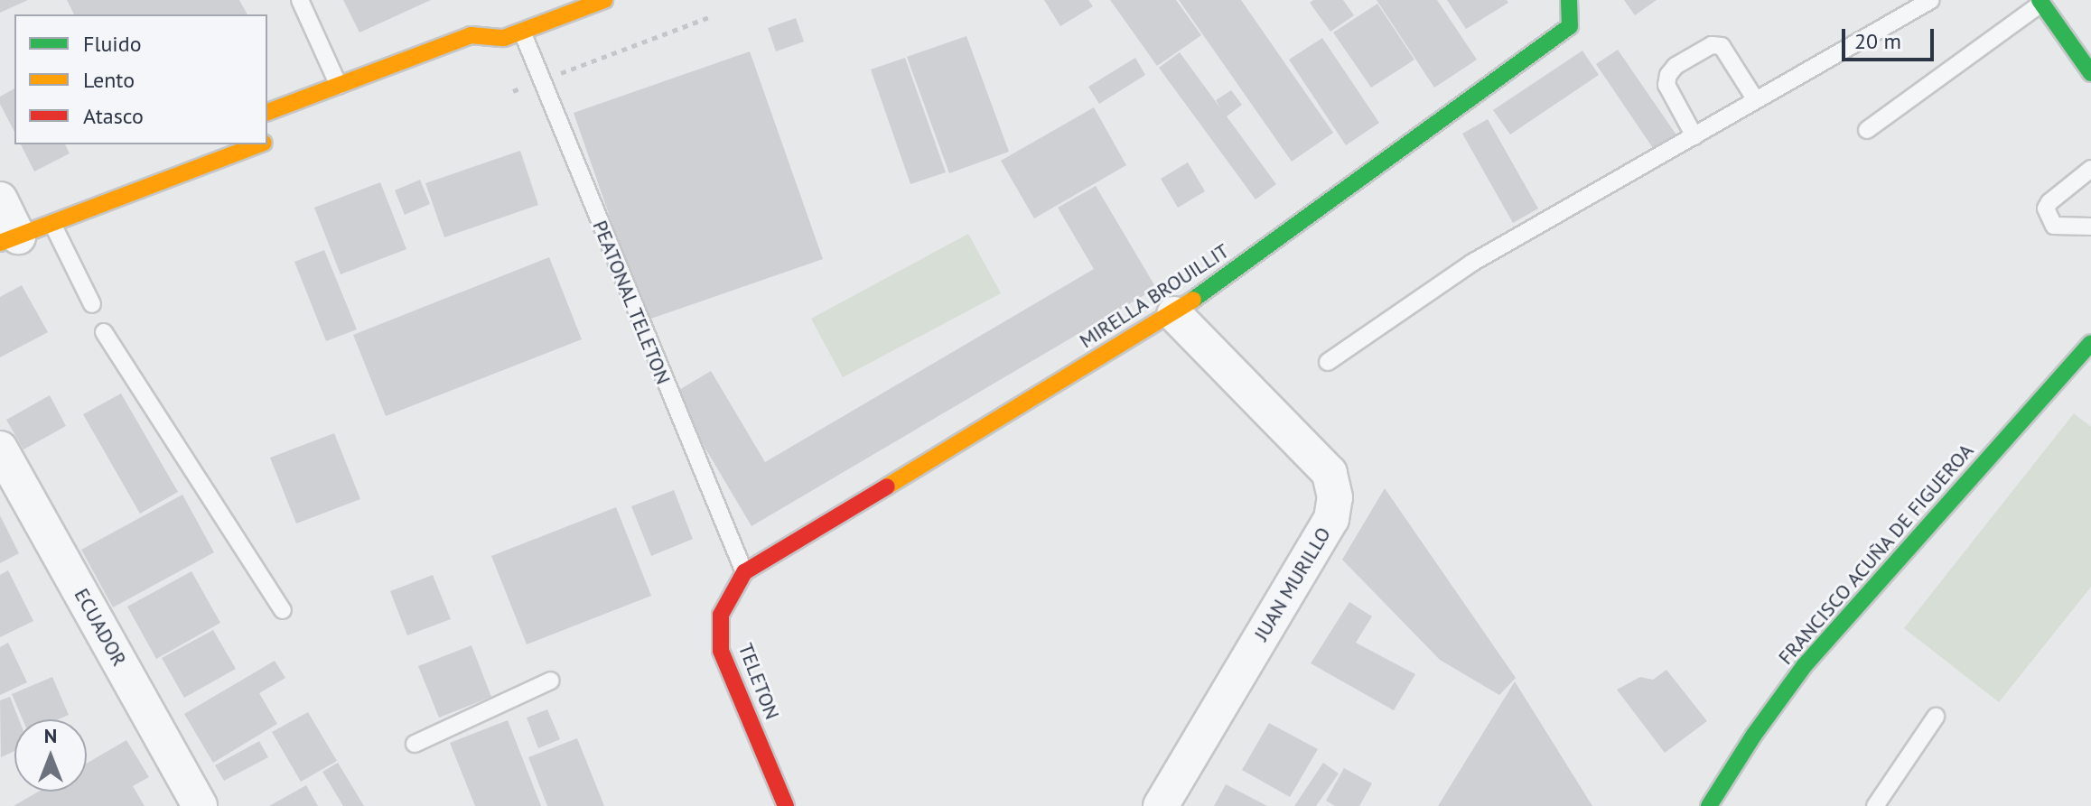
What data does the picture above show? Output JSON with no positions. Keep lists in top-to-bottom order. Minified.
{"streets":{"main road":["MIRELLA BROUILLIT","FRANCISCO ACUÑA DE FIGUEROA","TELETON"],"street":["JUAN MURILLO","ECUADOR"],"lane":["PEATONAL TELETON"]},"crossings":[["MIRELLA BROUILLIT","PEATONAL TELETON"],["MIRELLA BROUILLIT","JUAN MURILLO"],["MIRELLA BROUILLIT","TELETON"],["PEATONAL TELETON","TELETON"]],"legend":["Fluido","Lento","Atasco"],"scale_bar":"20 m","north":"top"}
